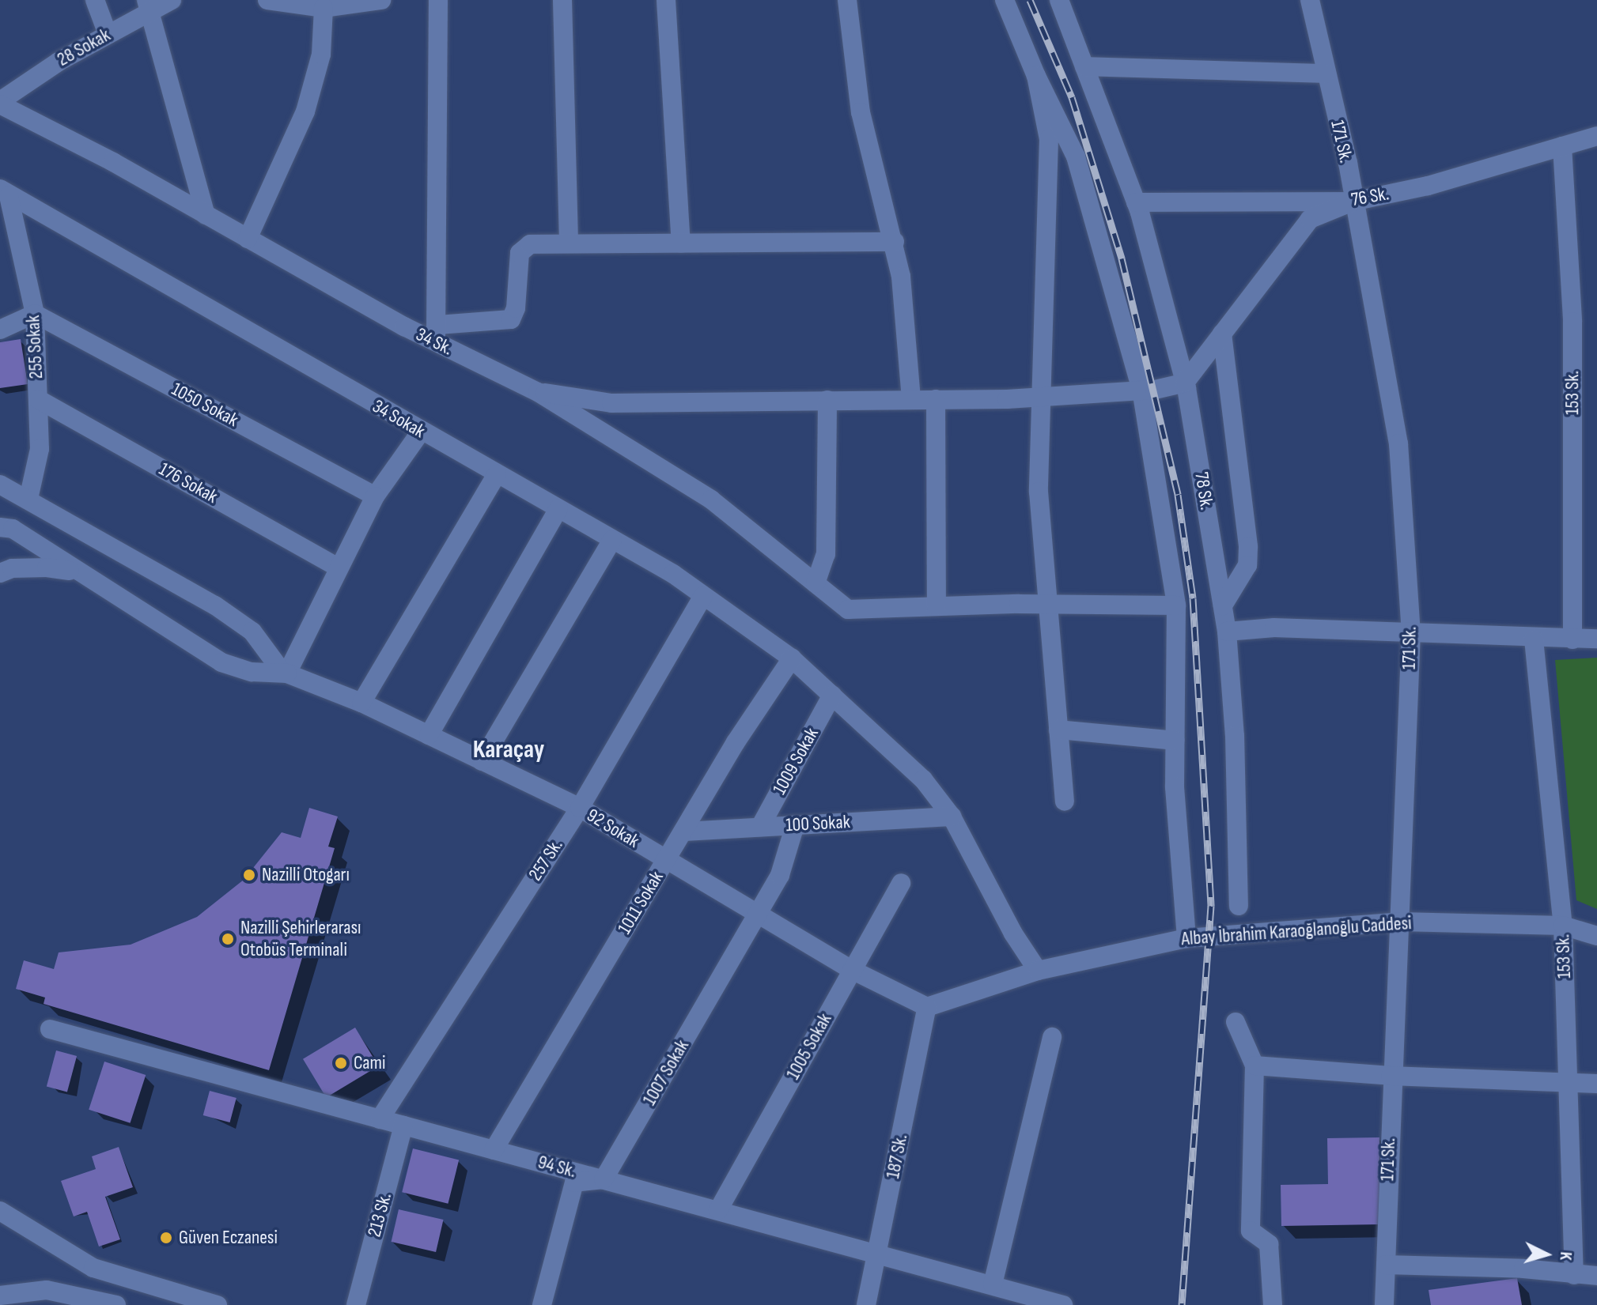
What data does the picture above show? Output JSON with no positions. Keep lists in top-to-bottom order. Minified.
{"streets":{"street":["28 Sokak","171 Sk.","76 Sk.","34 Sk.","255 Sokak","153 Sk.","1050 Sokak","34 Sokak","176 Sokak","78 Sk.","1009 Sokak","100 Sokak","92 Sokak","257 Sk.","1011 Sokak","Albay İbrahim Karaoğlanoğlu Caddesi","1005 Sokak","1007 Sokak","187 Sk.","94 Sk.","213 Sk."]},"crossings":[["28 Sokak","34 Sk."],["171 Sk.","76 Sk."],["171 Sk.","Albay İbrahim Karaoğlanoğlu Caddesi"],["76 Sk.","153 Sk."],["76 Sk.","78 Sk."],["255 Sokak","1050 Sokak"],["255 Sokak","34 Sokak"],["255 Sokak","176 Sokak"],["153 Sk.","Albay İbrahim Karaoğlanoğlu Caddesi"],["34 Sokak","1009 Sokak"],["34 Sokak","100 Sokak"],["34 Sokak","257 Sk."],["34 Sokak","1011 Sokak"],["34 Sokak","Albay İbrahim Karaoğlanoğlu Caddesi"],["1009 Sokak","100 Sokak"],["100 Sokak","1011 Sokak"],["100 Sokak","1007 Sokak"],["92 Sokak","257 Sk."],["92 Sokak","1011 Sokak"],["92 Sokak","Albay İbrahim Karaoğlanoğlu Caddesi"],["92 Sokak","1005 Sokak"],["92 Sokak","1007 Sokak"],["92 Sokak","187 Sk."],["257 Sk.","94 Sk."],["1011 Sokak","94 Sk."],["Albay İbrahim Karaoğlanoğlu Caddesi","187 Sk."],["1005 Sokak","94 Sk."],["1007 Sokak","94 Sk."],["187 Sk.","94 Sk."],["94 Sk.","213 Sk."]],"districts":["Karaçay"],"places":["Nazilli Otogarı","Nazilli Şehirlerarası Otobüs Terminali","Cami","Güven Eczanesi"],"north":"right"}
